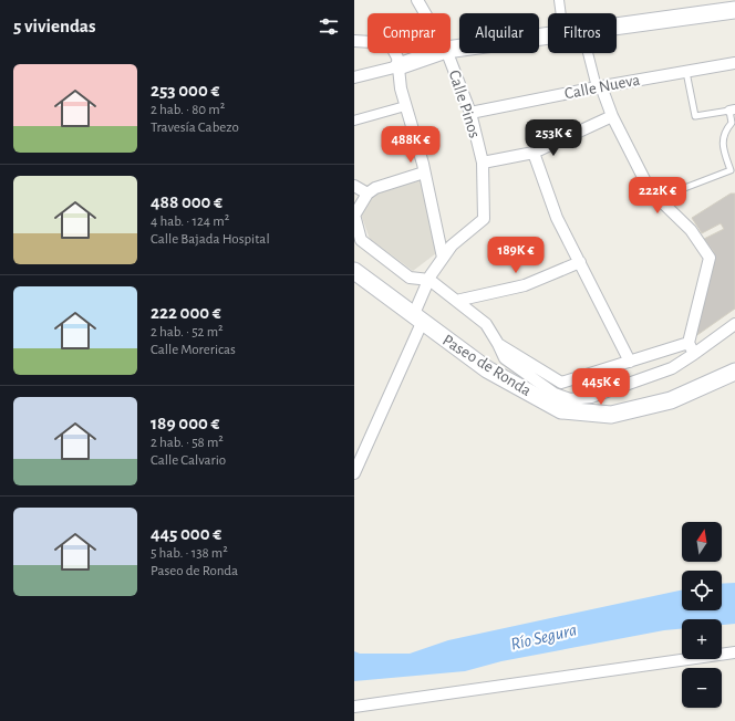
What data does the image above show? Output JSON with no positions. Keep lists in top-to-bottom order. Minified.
{"streets":{"main road":["Paseo de Ronda"],"street":["Calle Nueva","Calle Pinos"]},"crossings":[["Calle Nueva","Calle Pinos"]],"water":["Río Segura"],"north":"top","page":{"heading":"5 viviendas","chip":["Comprar","Alquilar","Filtros"],"list":[{"name":"253 000 €","note":"2 hab. · 80 m² · Travesía Cabezo"},{"name":"488 000 €","note":"4 hab. · 124 m² · Calle Bajada Hospital"},{"name":"222 000 €","note":"2 hab. · 52 m² · Calle Morericas"},{"name":"189 000 €","note":"2 hab. · 58 m² · Calle Calvario"},{"name":"445 000 €","note":"5 hab. · 138 m² · Paseo de Ronda"}],"price":["253K €","488K €","222K €","189K €","445K €"],"map_buttons":["+","−"]}}
